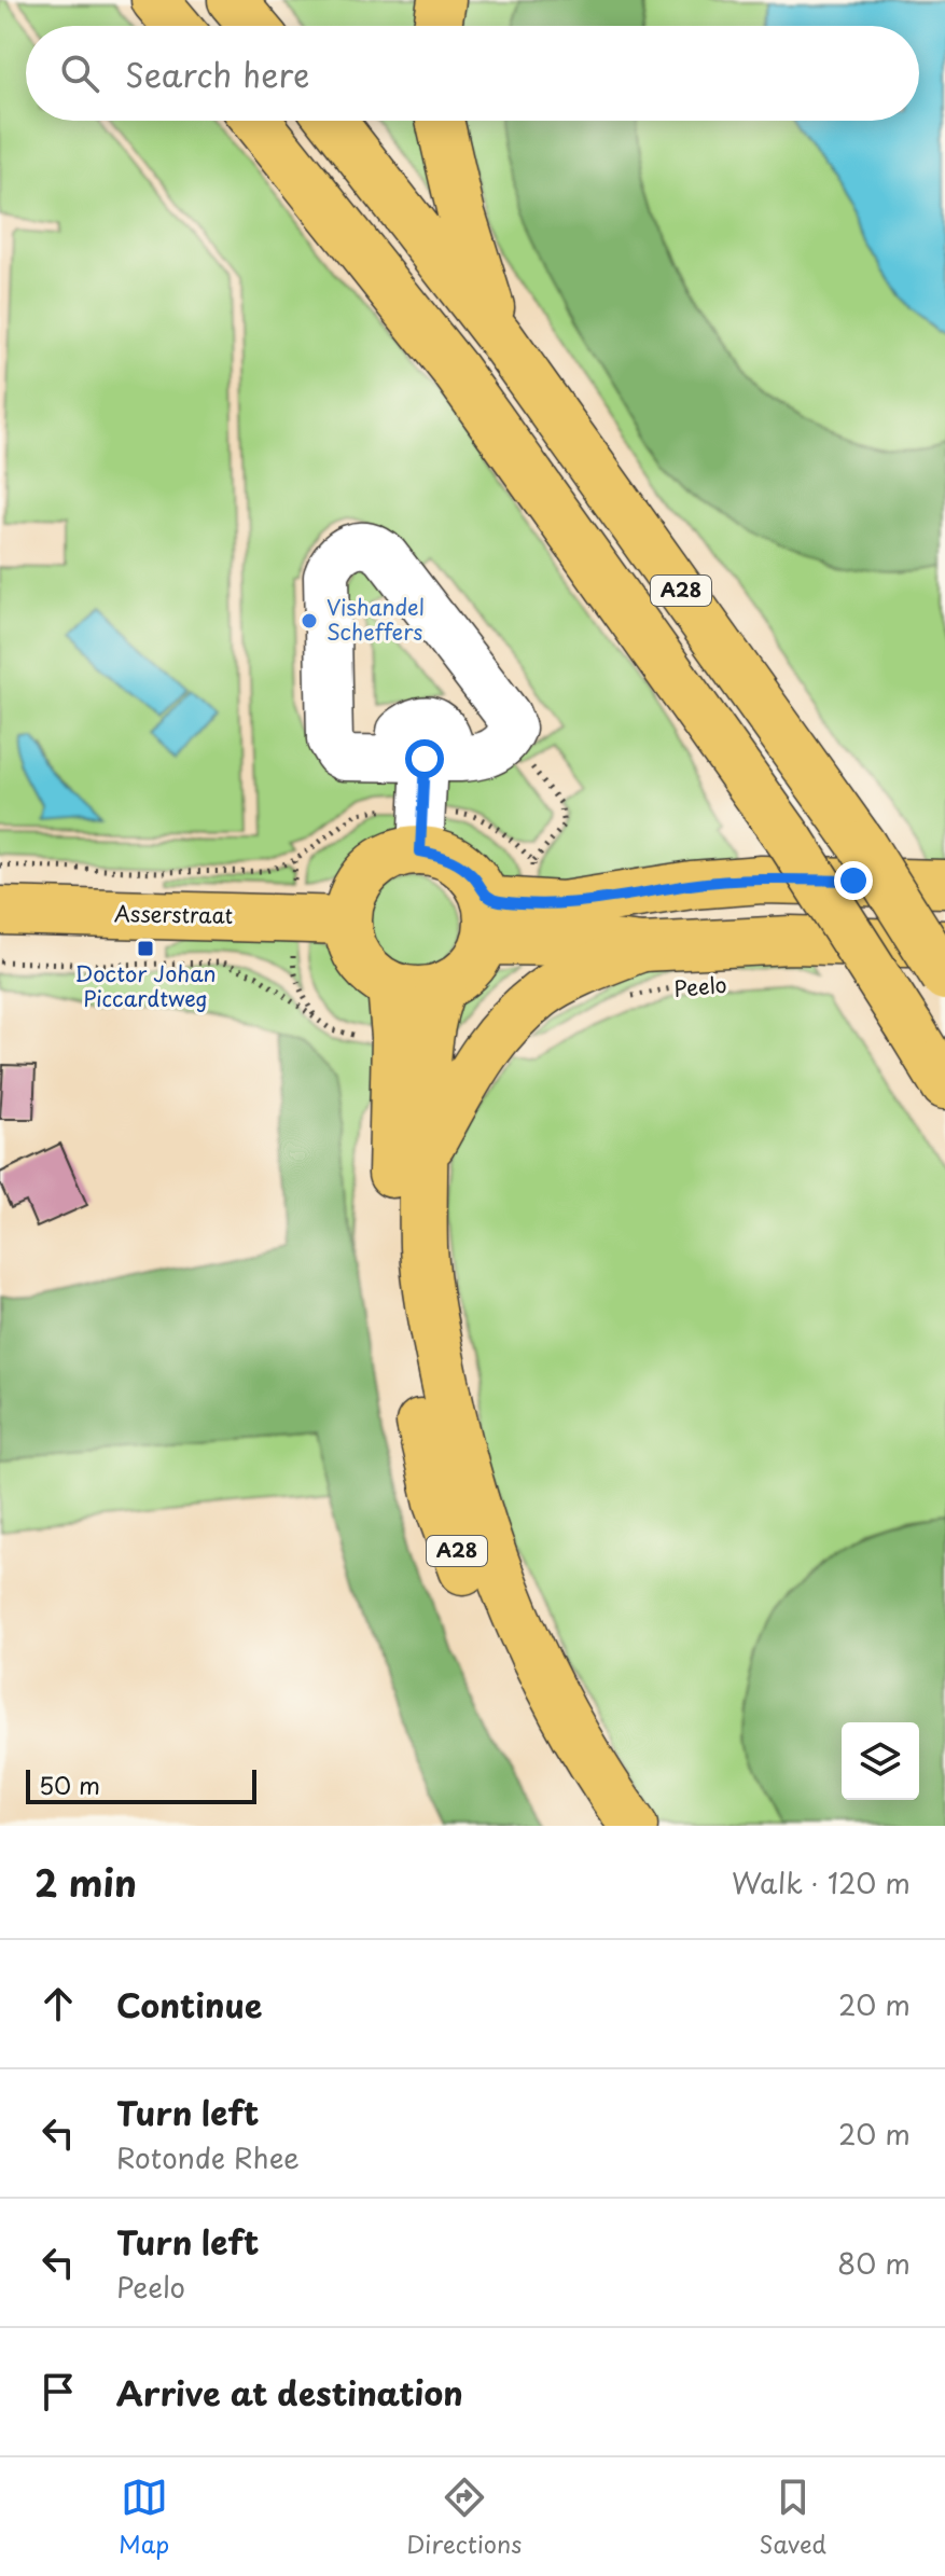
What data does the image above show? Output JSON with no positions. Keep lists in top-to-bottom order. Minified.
{"streets":{"main road":["A28","Asserstraat","Peelo"]},"crossings":[["A28","Asserstraat"],["A28","Peelo"],["Asserstraat","Peelo"]],"places":{"other":["Vishandel Scheffers"],"transit":["Doctor Johan Piccardtweg"]},"scale_bar":"50 m","page":{"search":"Search here","scale":"50 m","heading":["2 min","Walk · 120 m"],"list":[["Continue","20 m"],["Turn left","Rotonde Rhee","20 m"],["Turn left","Peelo","80 m"],"Arrive at destination"],"nav":["Map","Directions","Saved"]}}
